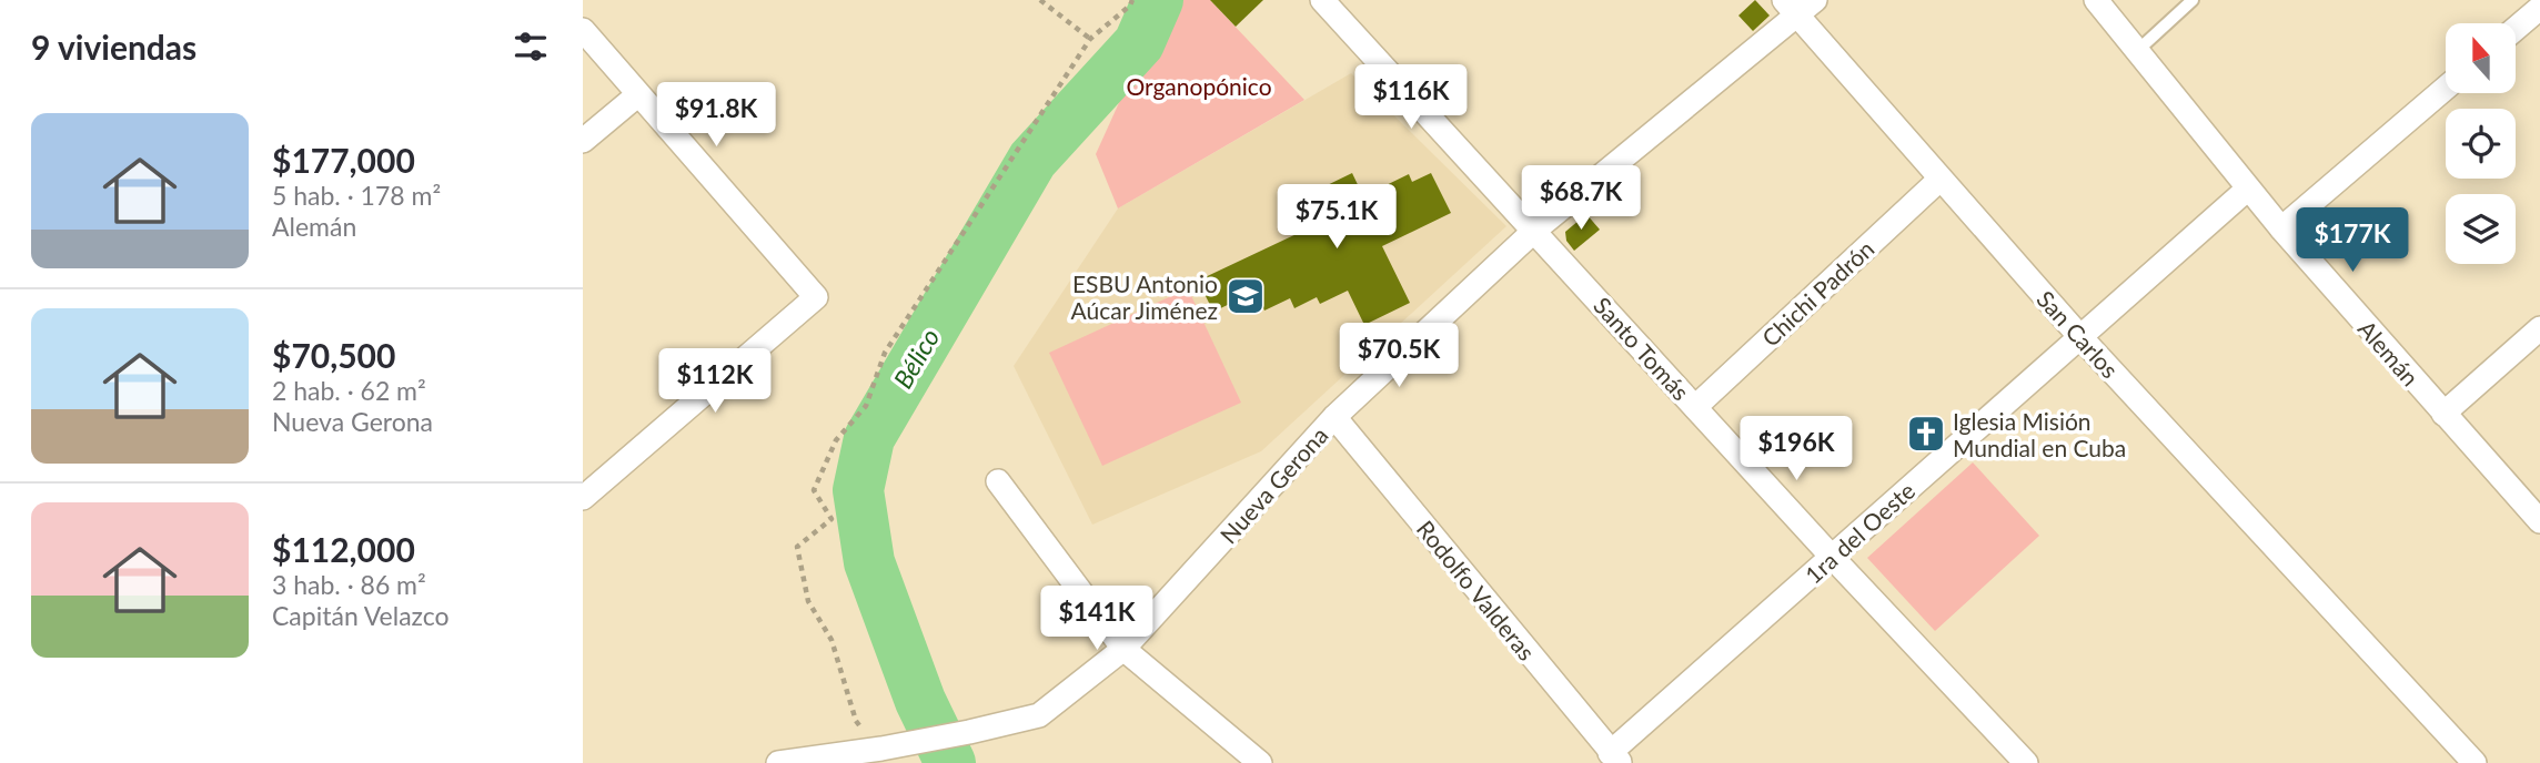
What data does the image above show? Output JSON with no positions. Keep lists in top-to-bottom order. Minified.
{"streets":{"street":["Chichi Padrón","San Carlos","Santo Tomás","Alemán","Nueva Gerona","1ra del Oeste","Rodolfo Valderas"]},"crossings":[["Chichi Padrón","San Carlos"],["Chichi Padrón","Santo Tomás"],["San Carlos","Nueva Gerona"],["San Carlos","1ra del Oeste"],["Santo Tomás","Nueva Gerona"],["Santo Tomás","1ra del Oeste"],["Alemán","1ra del Oeste"],["Nueva Gerona","Rodolfo Valderas"],["1ra del Oeste","Rodolfo Valderas"]],"water":["Bélico"],"parks":["Organopónico"],"places":{"school or university":["ESBU Antonio Aúcar Jiménez"],"church":["Iglesia Misión Mundial en Cuba"]},"north":"top","page":{"heading":"9 viviendas","price":["$116K","$91.8K","$68.7K","$75.1K","$177K","$70.5K","$112K","$196K","$141K"],"list":[{"name":"$177,000","note":"5 hab. · 178 m² · Alemán"},{"name":"$70,500","note":"2 hab. · 62 m² · Nueva Gerona"},{"name":"$112,000","note":"3 hab. · 86 m² · Capitán Velazco"}]}}
